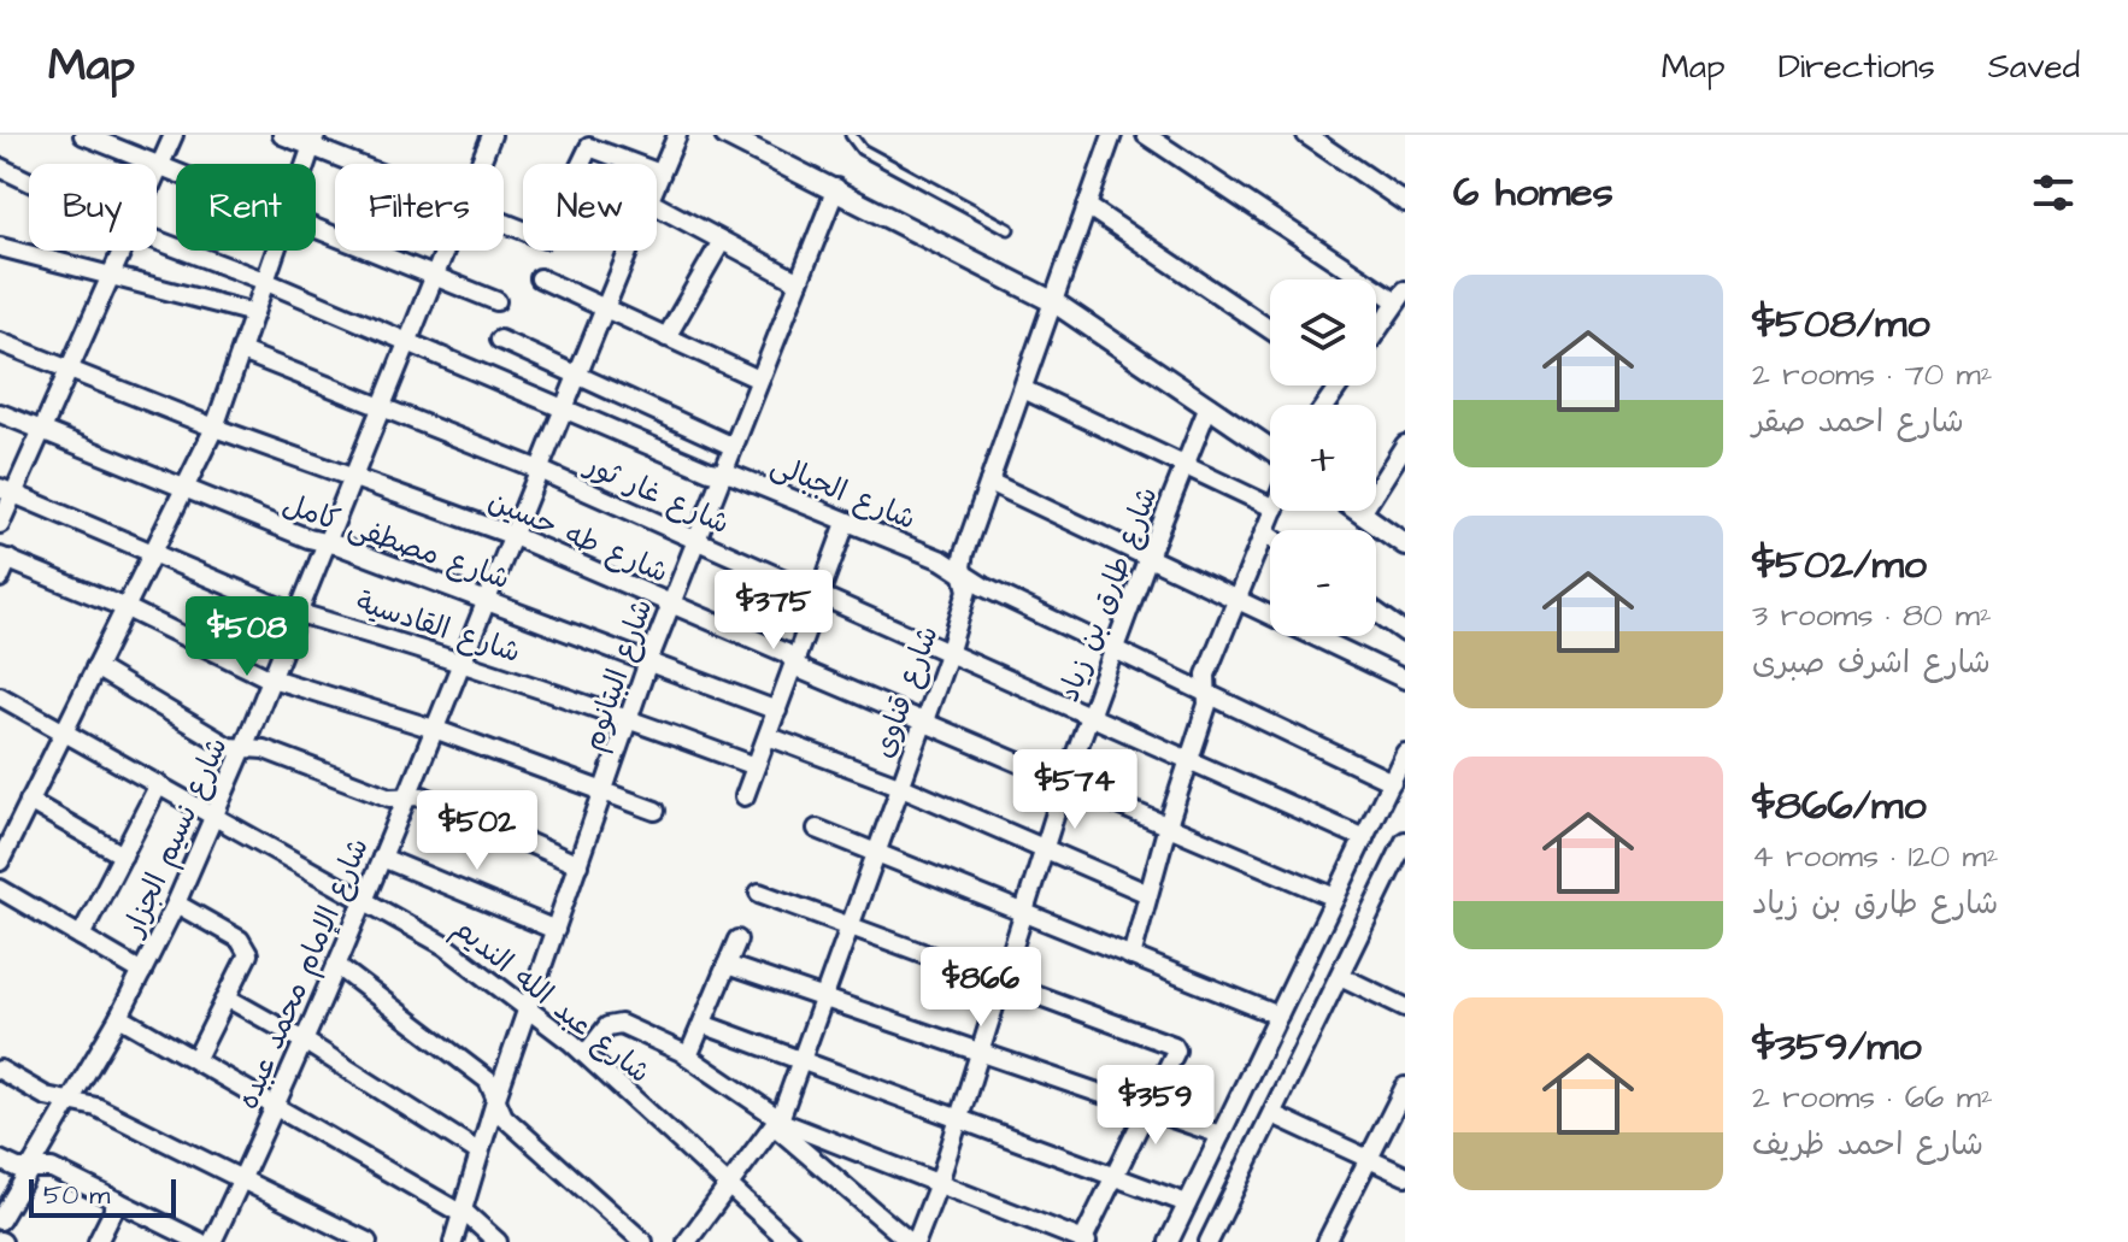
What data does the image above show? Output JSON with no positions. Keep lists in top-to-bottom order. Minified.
{"streets":{"street":["شارع الجبالى","شارع غار ثور","شارع طه حسين","شارع مصطفى كامل","شارع طارق بن زياد","شارع القادسية","شارع البتانوم","شارع قناوى","شارع نسيم الجزار","شارع الإمام محمد عبده","شارع عبد الله النديم"]},"crossings":[["شارع الجبالى","شارع طارق بن زياد"],["شارع الجبالى","شارع البتانوم"],["شارع الجبالى","شارع قناوى"],["شارع الجبالى","شارع نسيم الجزار"],["شارع الجبالى","شارع الإمام محمد عبده"],["شارع غار ثور","شارع طارق بن زياد"],["شارع غار ثور","شارع البتانوم"],["شارع غار ثور","شارع قناوى"],["شارع غار ثور","شارع نسيم الجزار"],["شارع غار ثور","شارع الإمام محمد عبده"],["شارع طه حسين","شارع طارق بن زياد"],["شارع طه حسين","شارع البتانوم"],["شارع طه حسين","شارع قناوى"],["شارع طه حسين","شارع نسيم الجزار"],["شارع طه حسين","شارع الإمام محمد عبده"],["شارع مصطفى كامل","شارع البتانوم"],["شارع مصطفى كامل","شارع نسيم الجزار"],["شارع مصطفى كامل","شارع الإمام محمد عبده"],["شارع القادسية","شارع البتانوم"],["شارع القادسية","شارع نسيم الجزار"],["شارع القادسية","شارع الإمام محمد عبده"],["شارع البتانوم","شارع عبد الله النديم"],["شارع قناوى","شارع عبد الله النديم"],["شارع نسيم الجزار","شارع عبد الله النديم"],["شارع الإمام محمد عبده","شارع عبد الله النديم"]],"scale_bar":"50 m","page":{"header":"Map","nav":["Map","Directions","Saved"],"heading":"6 homes","chip":["Buy","Rent","Filters","New"],"list":[{"name":"$508/mo","note":"2 rooms · 70 m² · شارع احمد صقر"},{"name":"$502/mo","note":"3 rooms · 80 m² · شارع اشرف صبرى"},{"name":"$866/mo","note":"4 rooms · 120 m² · شارع طارق بن زياد"},{"name":"$359/mo","note":"2 rooms · 66 m² · شارع احمد ظريف"}],"map_buttons":["+","−"],"price":["$375","$508","$574","$502","$866","$359"],"scale":"50 m"}}
